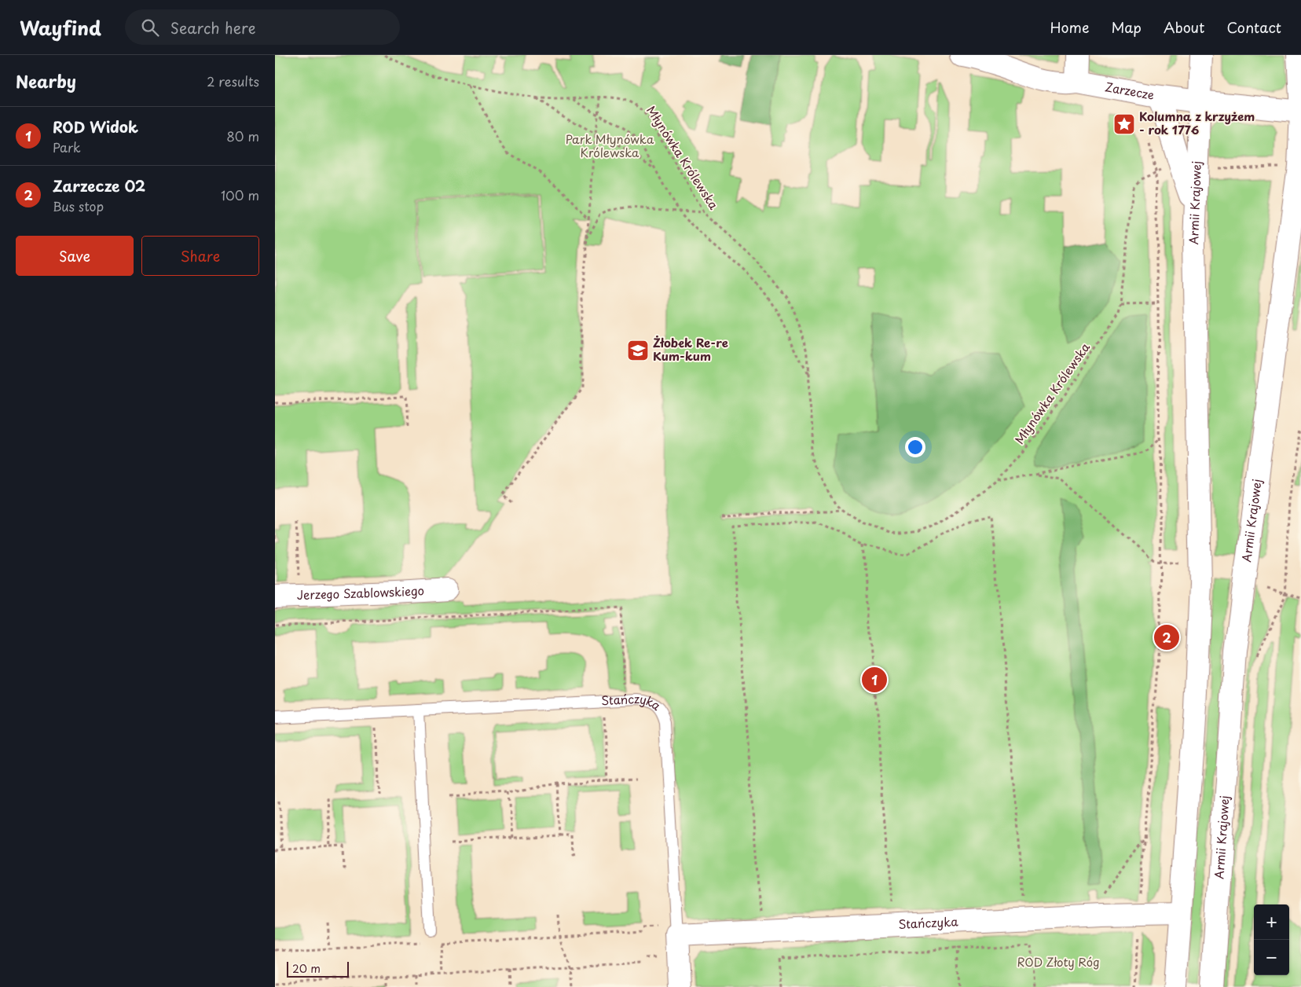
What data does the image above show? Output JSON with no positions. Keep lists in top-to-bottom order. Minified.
{"streets":{"main road":["Zarzecze","Armii Krajowej","Jerzego Szablowskiego","Stańczyka"],"path":["Młynówka Królewska"]},"crossings":[["Zarzecze","Armii Krajowej"],["Armii Krajowej","Stańczyka"]],"parks":["Park Młynówka Królewska","ROD Złoty Róg"],"places":{"place":["Kolumna z krzyżem - rok 1776"],"school or university":["Żłobek Re-re Kum-kum"]},"scale_bar":"20 m","page":{"header":"Wayfind","search":"Search here","nav":["Home","Map","About","Contact"],"heading":["Nearby","2 results"],"list":[{"mark":"1","name":"ROD Widok","note":"Park","value":"80 m"},{"mark":"2","name":"Zarzecze 02","note":"Bus stop","value":"100 m"}],"buttons":["Save","Share"],"pins":["2","1"],"map_buttons":["+","−"],"scale":"20 m"}}
